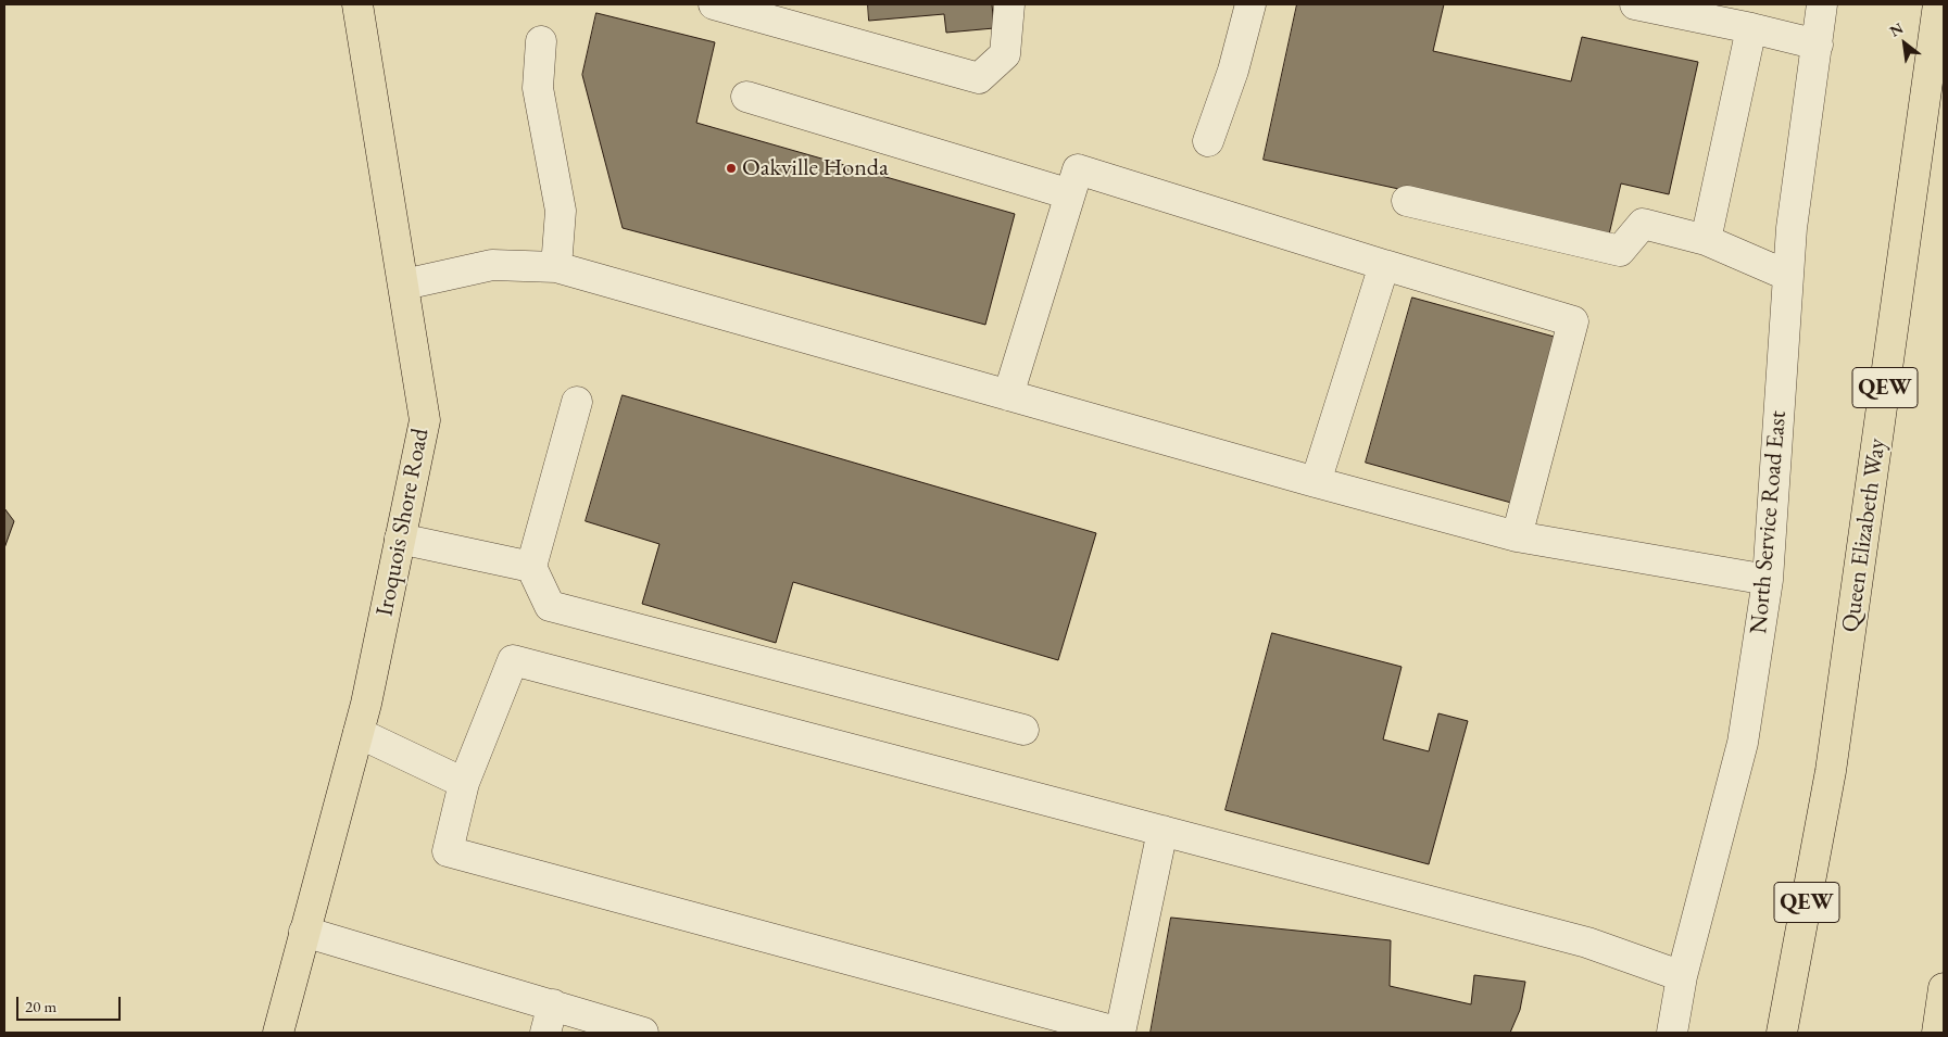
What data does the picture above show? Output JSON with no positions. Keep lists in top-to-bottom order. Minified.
{"streets":{"main road":["QEW","Iroquois Shore Road","Queen Elizabeth Way"],"street":["North Service Road East"]},"places":["Oakville Honda"],"scale_bar":"20 m","north":"top left"}
